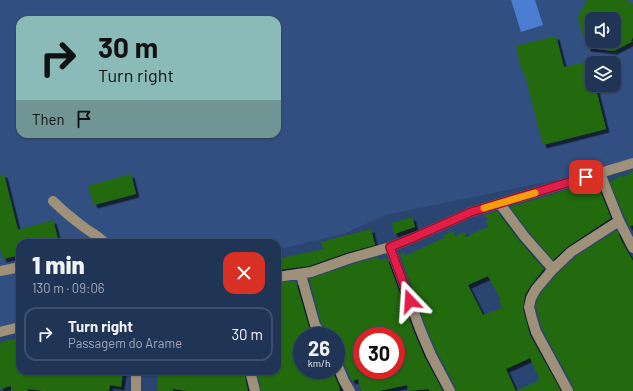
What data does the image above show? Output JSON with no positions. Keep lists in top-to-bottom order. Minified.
{"page":{"turn":["30 m","Turn right"],"then":"Then","heading":["1 min","130 m · 09:06"],"list":[{"name":"Turn right","note":"Passagem do Arame","value":"30 m"}],"speed":"26 km/h","limit":"30"}}
